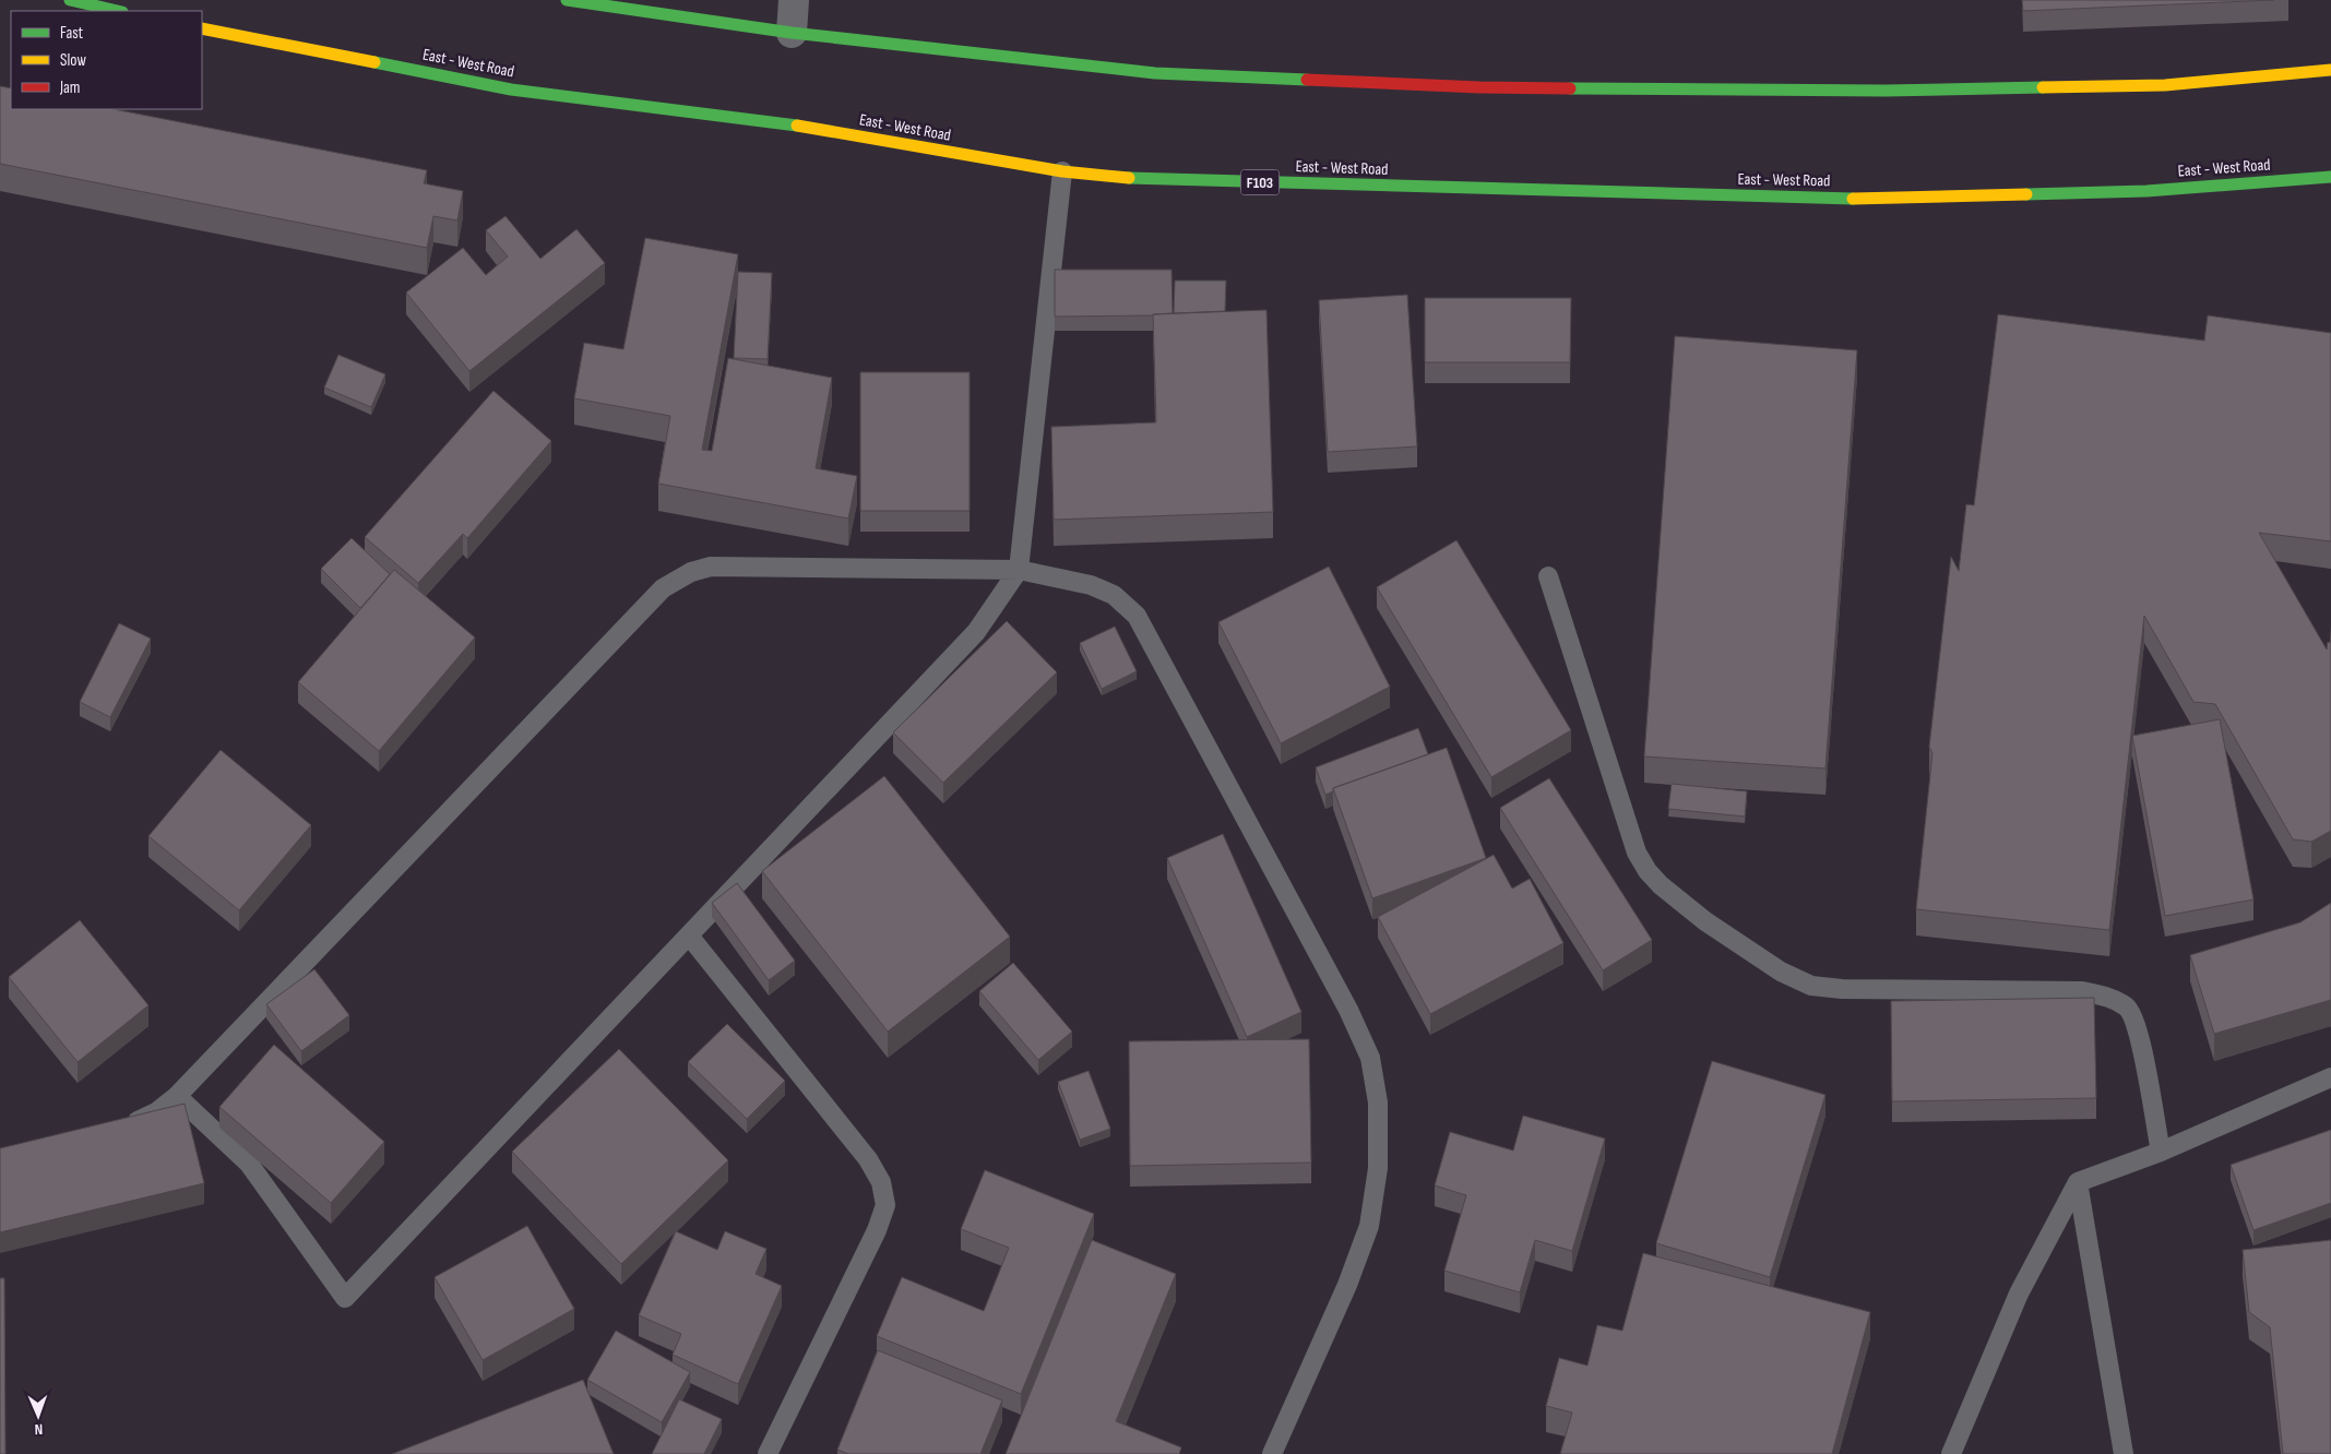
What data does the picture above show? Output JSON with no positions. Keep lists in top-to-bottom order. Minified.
{"streets":{"main road":["East - West Road","F103"]},"legend":["Fast","Slow","Jam"],"north":"bottom"}
